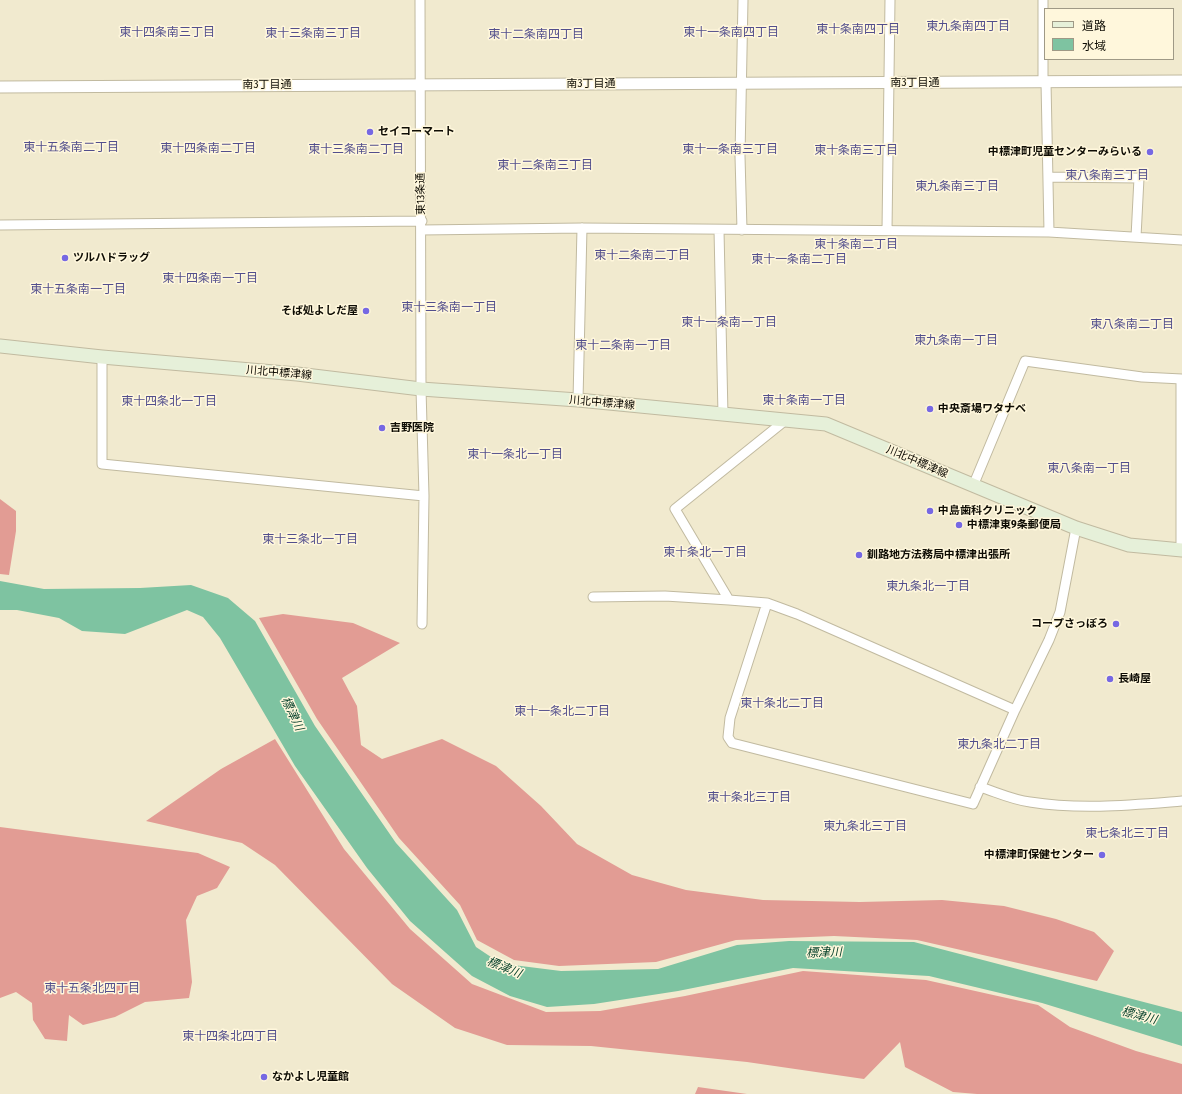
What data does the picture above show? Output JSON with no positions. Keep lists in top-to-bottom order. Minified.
{"streets":{"main road":["川北中標津線"],"street":["南3丁目通","東13条通"]},"crossings":[["南3丁目通","東13条通"],["東13条通","川北中標津線"]],"districts":["東九条南四丁目","東十条南四丁目","東十四条南三丁目","東十一条南四丁目","東十三条南三丁目","東十二条南四丁目","東十五条南二丁目","東十四条南二丁目","東十三条南二丁目","東十一条南三丁目","東十条南三丁目","東十二条南三丁目","東八条南三丁目","東九条南三丁目","東十条南二丁目","東十二条南二丁目","東十一条南二丁目","東十四条南一丁目","東十五条南一丁目","東十三条南一丁目","東十一条南一丁目","東八条南二丁目","東九条南一丁目","東十二条南一丁目","東十条南一丁目","東十四条北一丁目","東十一条北一丁目","東八条南一丁目","東十三条北一丁目","東十条北一丁目","東九条北一丁目","東十条北二丁目","東十一条北二丁目","東九条北二丁目","東十条北三丁目","東九条北三丁目","東七条北三丁目","東十五条北四丁目","東十四条北四丁目"],"water":["標津川"],"places":["セイコーマート","中標津町児童センターみらいる","ツルハドラッグ","そば処よしだ屋","中央斎場ワタナベ","吉野医院","中島歯科クリニック","中標津東9条郵便局","釧路地方法務局中標津出張所","コープさっぽろ","長崎屋","中標津町保健センター","なかよし児童館"],"legend":["道路","水域"]}
